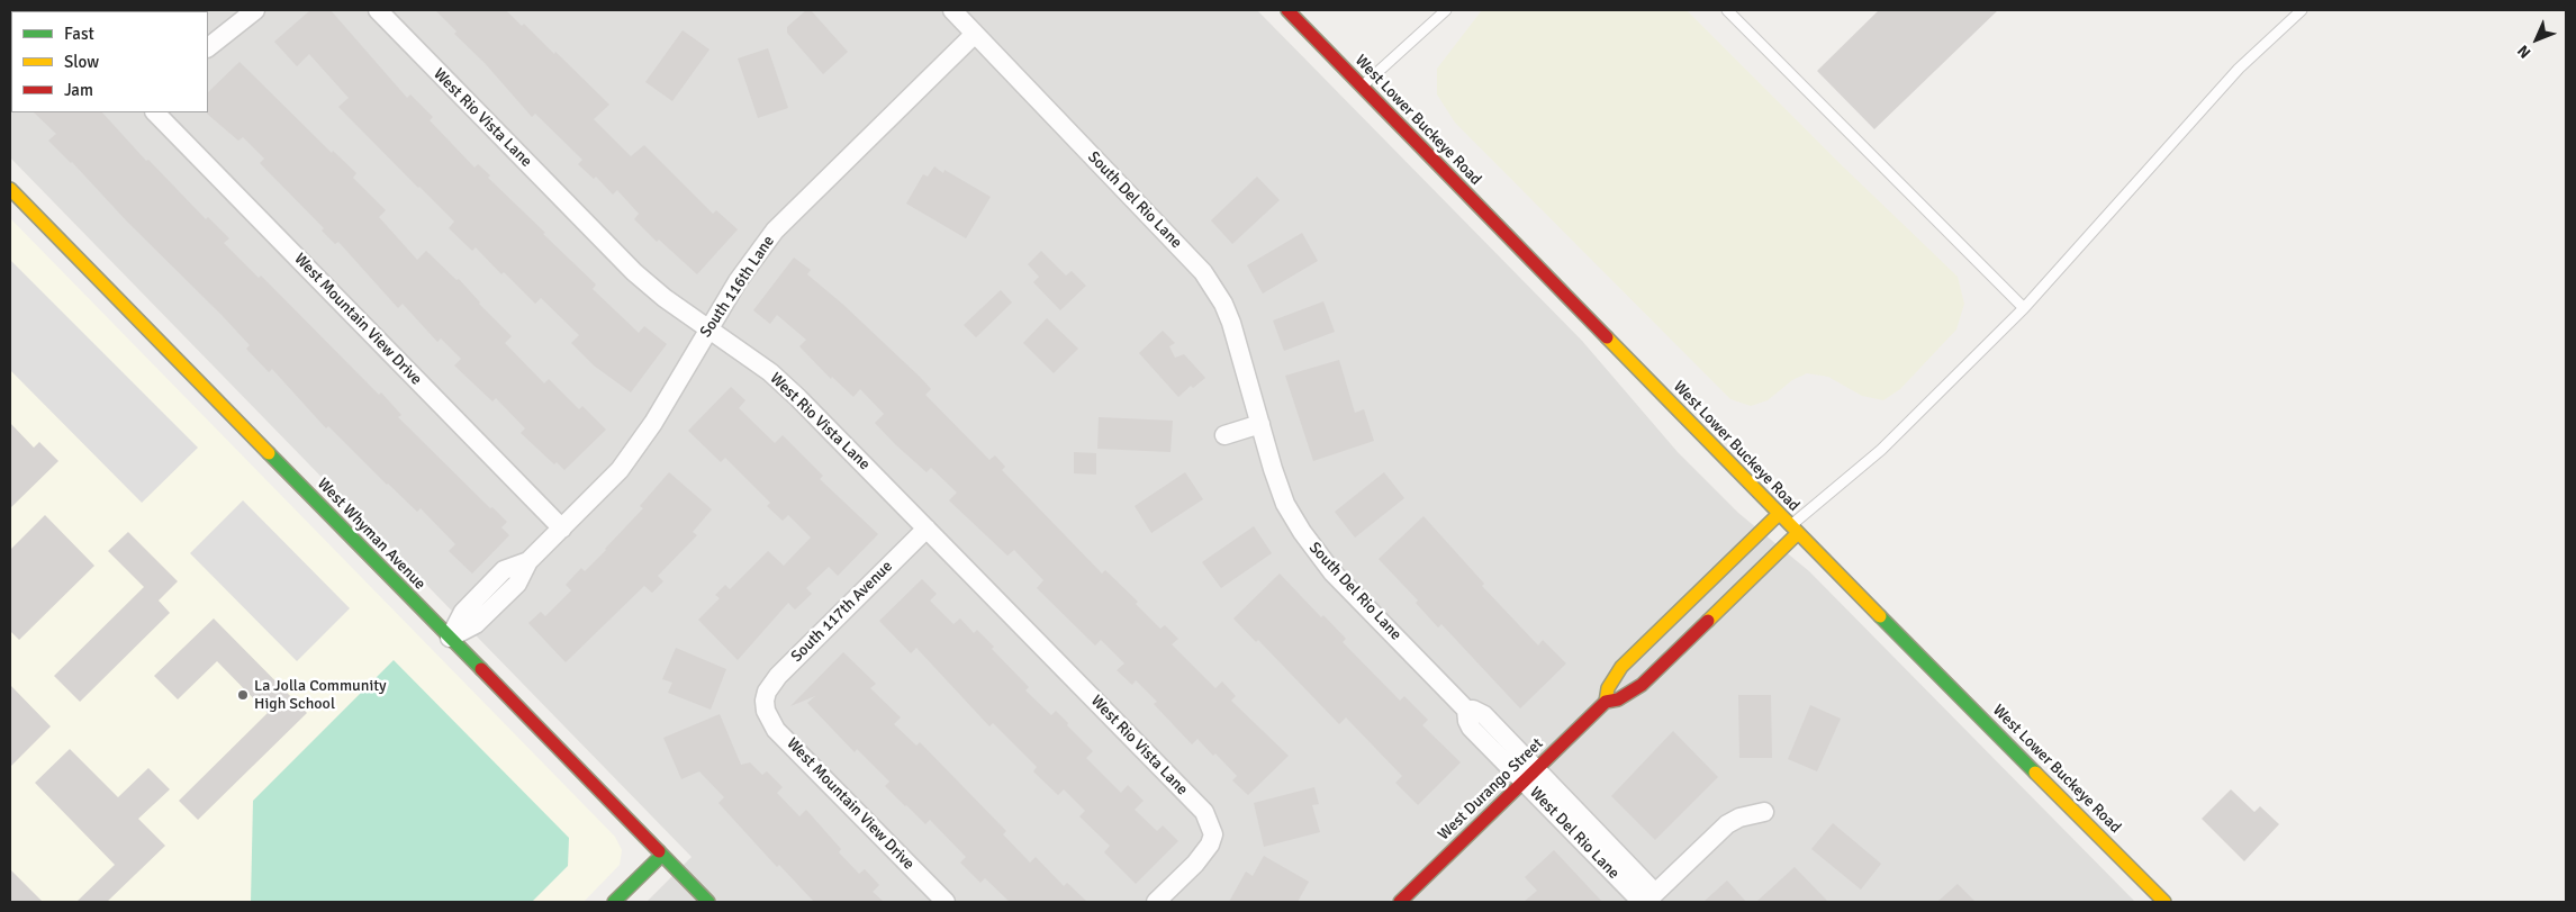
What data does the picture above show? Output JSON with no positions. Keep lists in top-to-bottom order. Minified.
{"streets":{"street":["West Rio Vista Lane","West Lower Buckeye Road","South Del Rio Lane","South 116th Lane","West Mountain View Drive","West Whyman Avenue","South 117th Avenue","West Durango Street","West Del Rio Lane"]},"crossings":[["West Rio Vista Lane","South 116th Lane"],["West Rio Vista Lane","South 117th Avenue"],["West Lower Buckeye Road","West Durango Street"],["South Del Rio Lane","South 116th Lane"],["South Del Rio Lane","West Del Rio Lane"],["South 116th Lane","West Mountain View Drive"],["South 116th Lane","West Whyman Avenue"],["West Mountain View Drive","South 117th Avenue"],["West Durango Street","West Del Rio Lane"]],"places":["La Jolla Community High School"],"legend":["Fast","Slow","Jam"],"north":"bottom left"}
